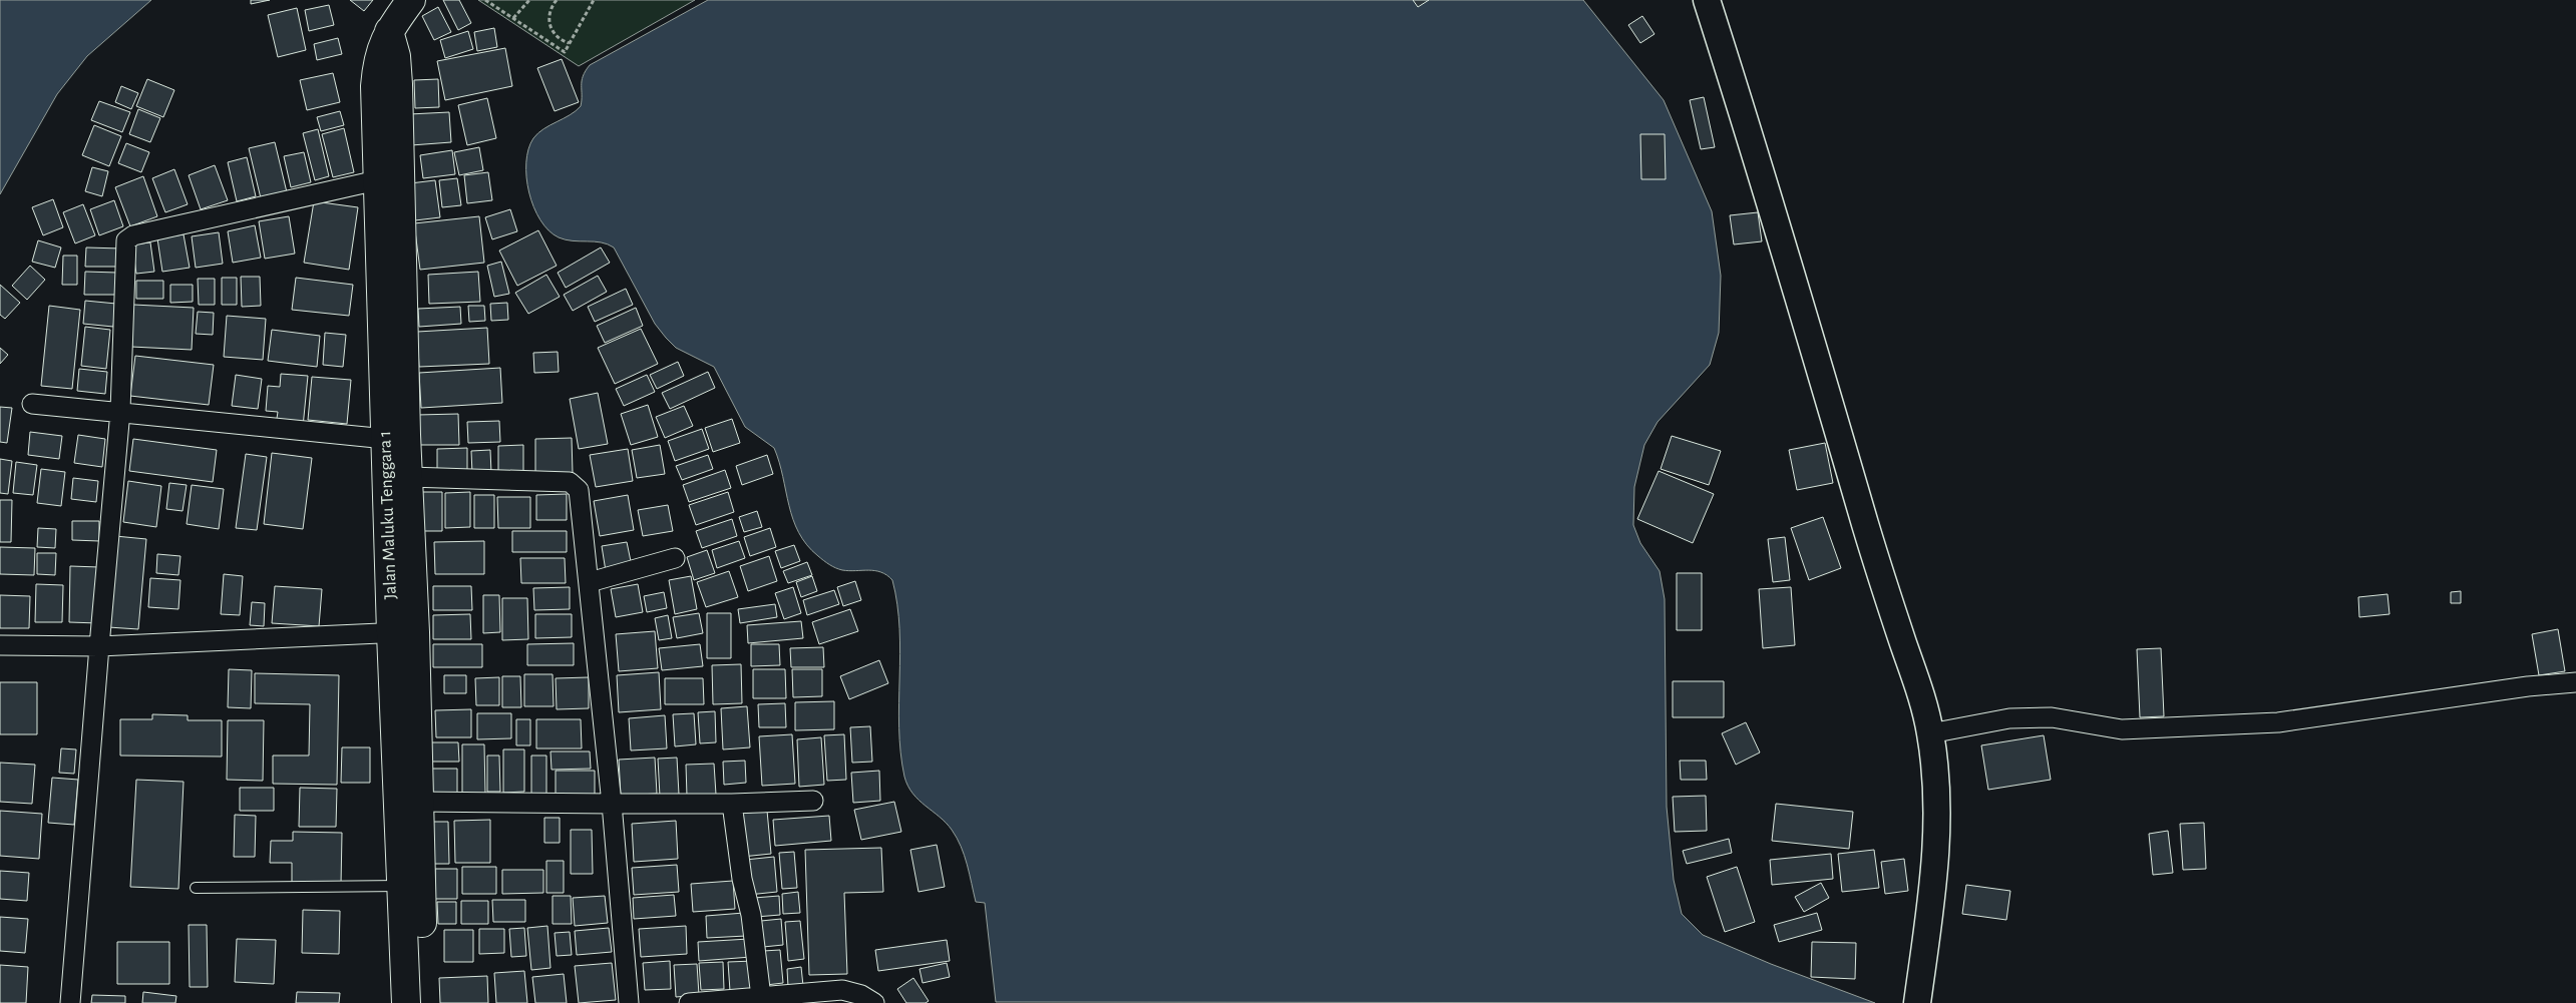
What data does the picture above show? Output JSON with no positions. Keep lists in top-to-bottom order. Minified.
{"streets":{"highway":["Jalan Maluku Tenggara 1"]}}
